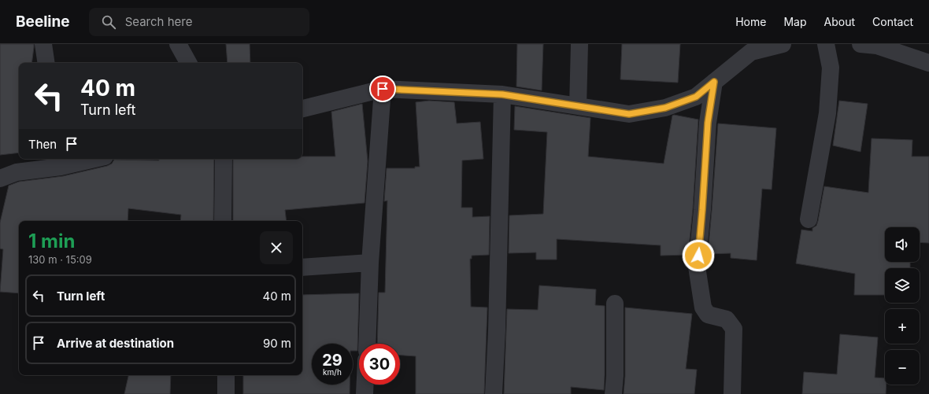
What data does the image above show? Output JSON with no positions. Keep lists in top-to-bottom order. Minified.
{"page":{"header":"Beeline","search":"Search here","nav":["Home","Map","About","Contact"],"turn":["40 m","Turn left"],"then":"Then","heading":["1 min","130 m · 15:09"],"map_buttons":["+","−"],"list":[{"name":"Turn left","value":"40 m"},{"name":"Arrive at destination","value":"90 m"}],"speed":"29 km/h","limit":"30"}}
